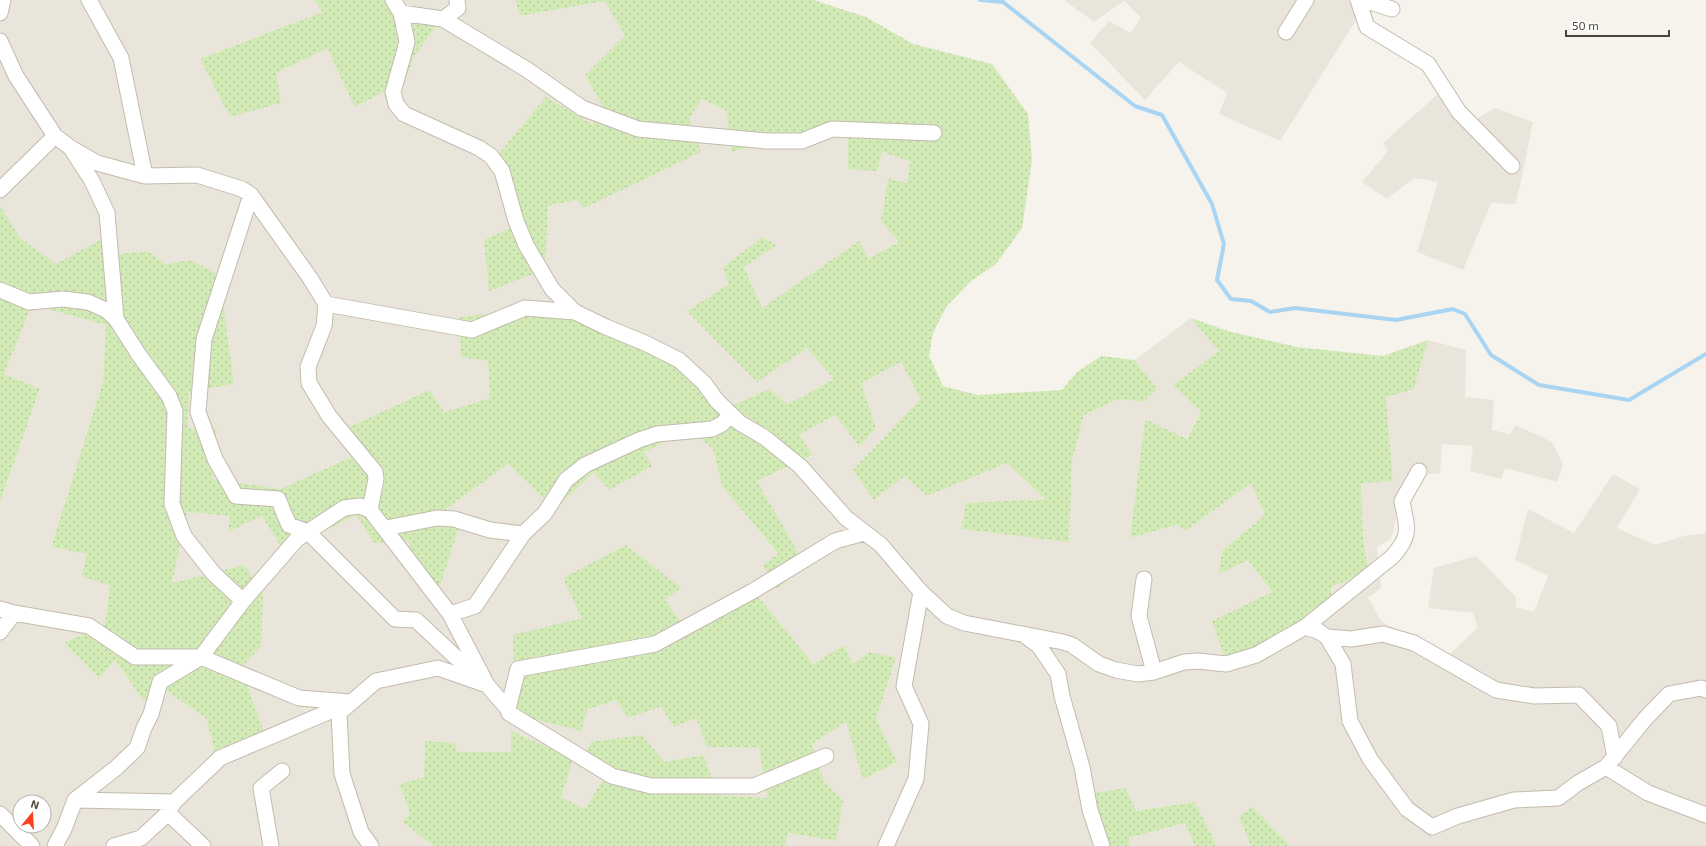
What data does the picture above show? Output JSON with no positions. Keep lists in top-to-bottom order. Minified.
{"scale_bar":"50 m","north":"top"}
